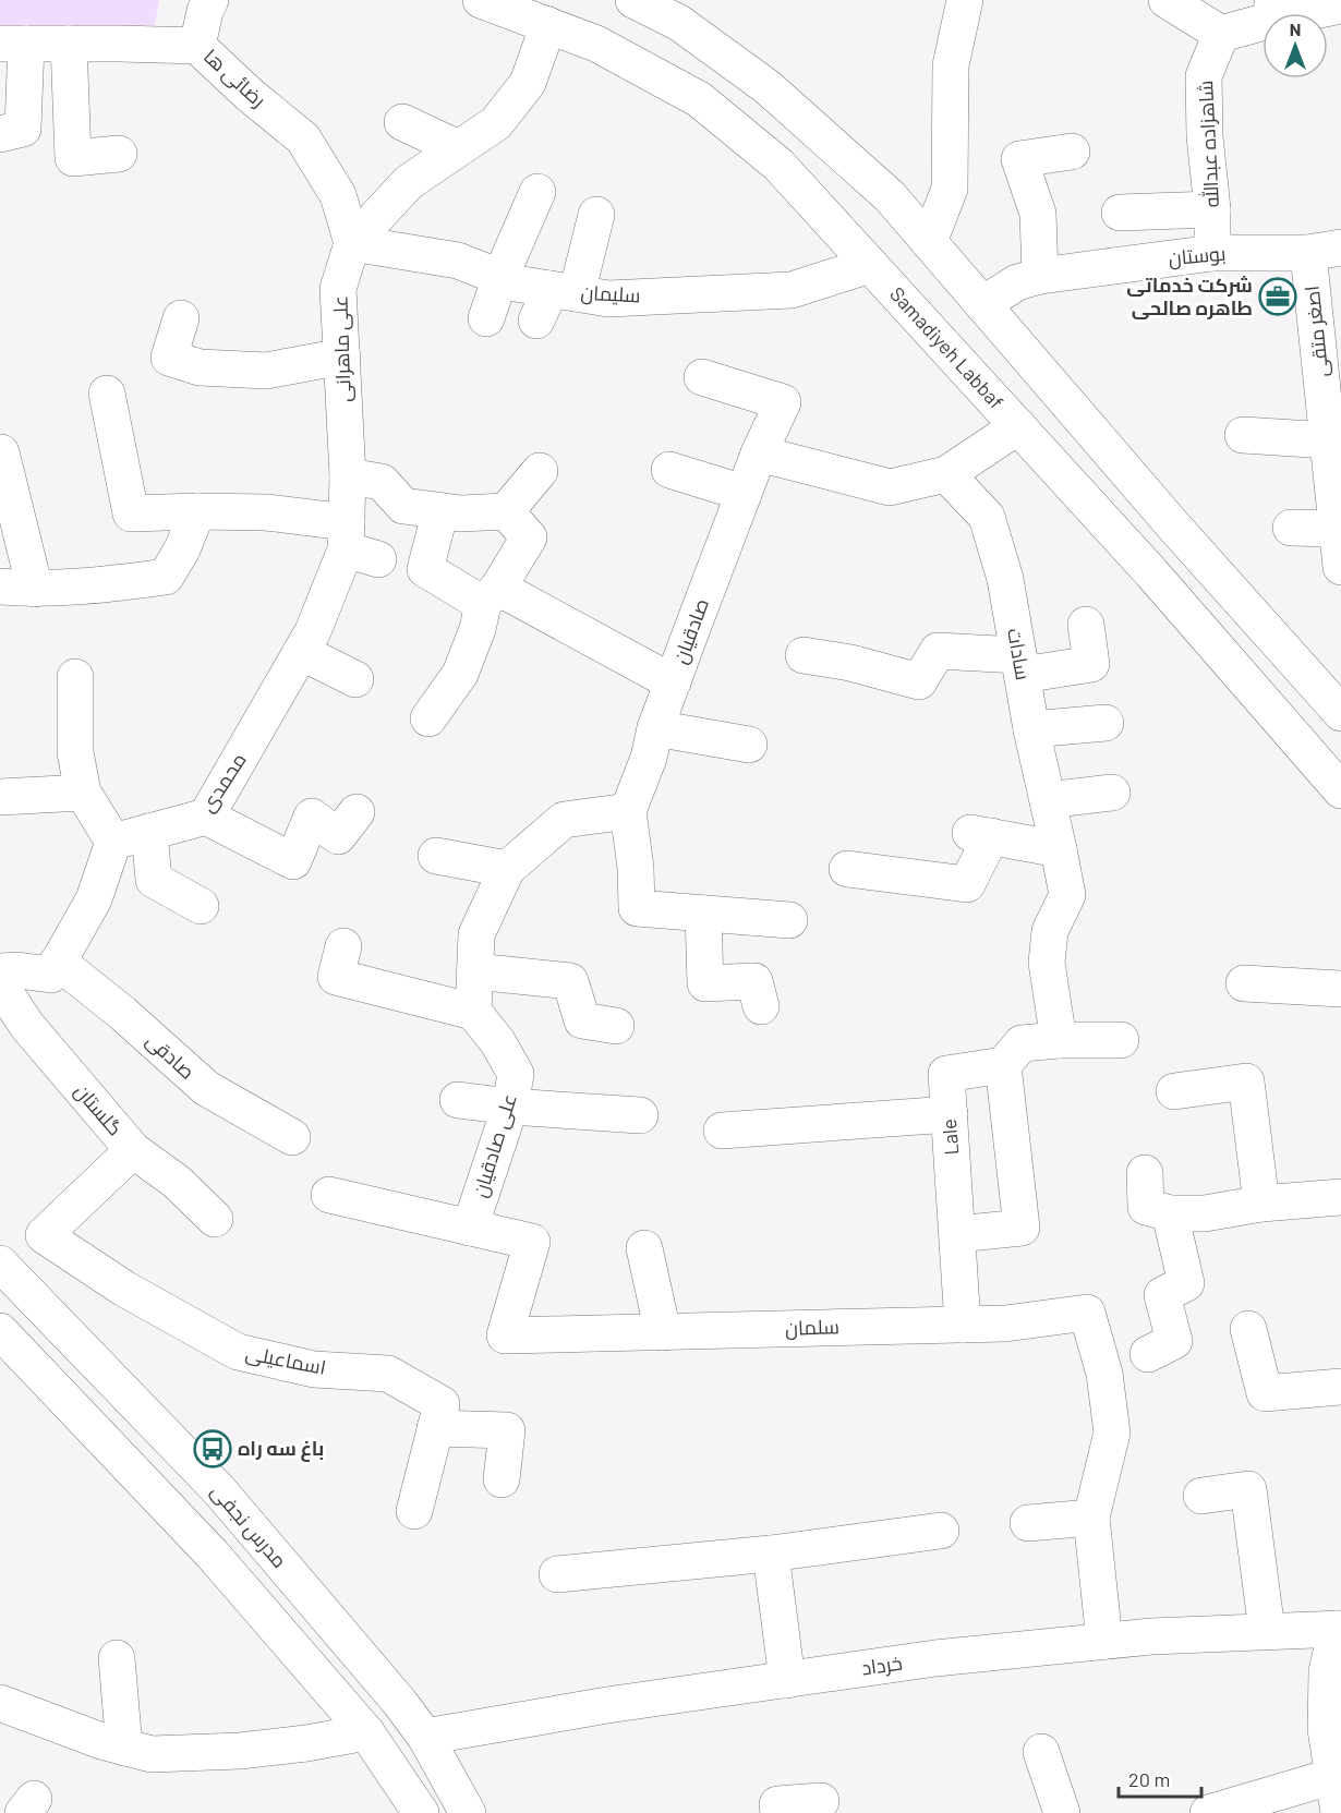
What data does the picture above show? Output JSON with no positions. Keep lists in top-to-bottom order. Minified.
{"streets":{"street":["رضائی ها","شاهزاده عبدالله","بوستان","سلیمان","اصغر متقی","Samadiyeh Labbaf","علی ماهرانی","صادقیان","سادات","محمدی","صادقی","گلستان","Lale","علی صادقیان","سلمان","اسماعیلی","مدرس نجفی","خرداد"]},"crossings":[["رضائی ها","سلیمان"],["رضائی ها","علی ماهرانی"],["شاهزاده عبدالله","بوستان"],["بوستان","اصغر متقی"],["سلیمان","Samadiyeh Labbaf"],["سلیمان","علی ماهرانی"],["Samadiyeh Labbaf","علی ماهرانی"],["علی ماهرانی","محمدی"],["گلستان","اسماعیلی"],["Lale","سلمان"],["علی صادقیان","سلمان"],["سلمان","خرداد"],["مدرس نجفی","خرداد"]],"places":{"office":["شرکت خدماتی طاهره صالحی"],"bus stop":["باغ سه راه"]},"scale_bar":"20 m","north":"top"}
